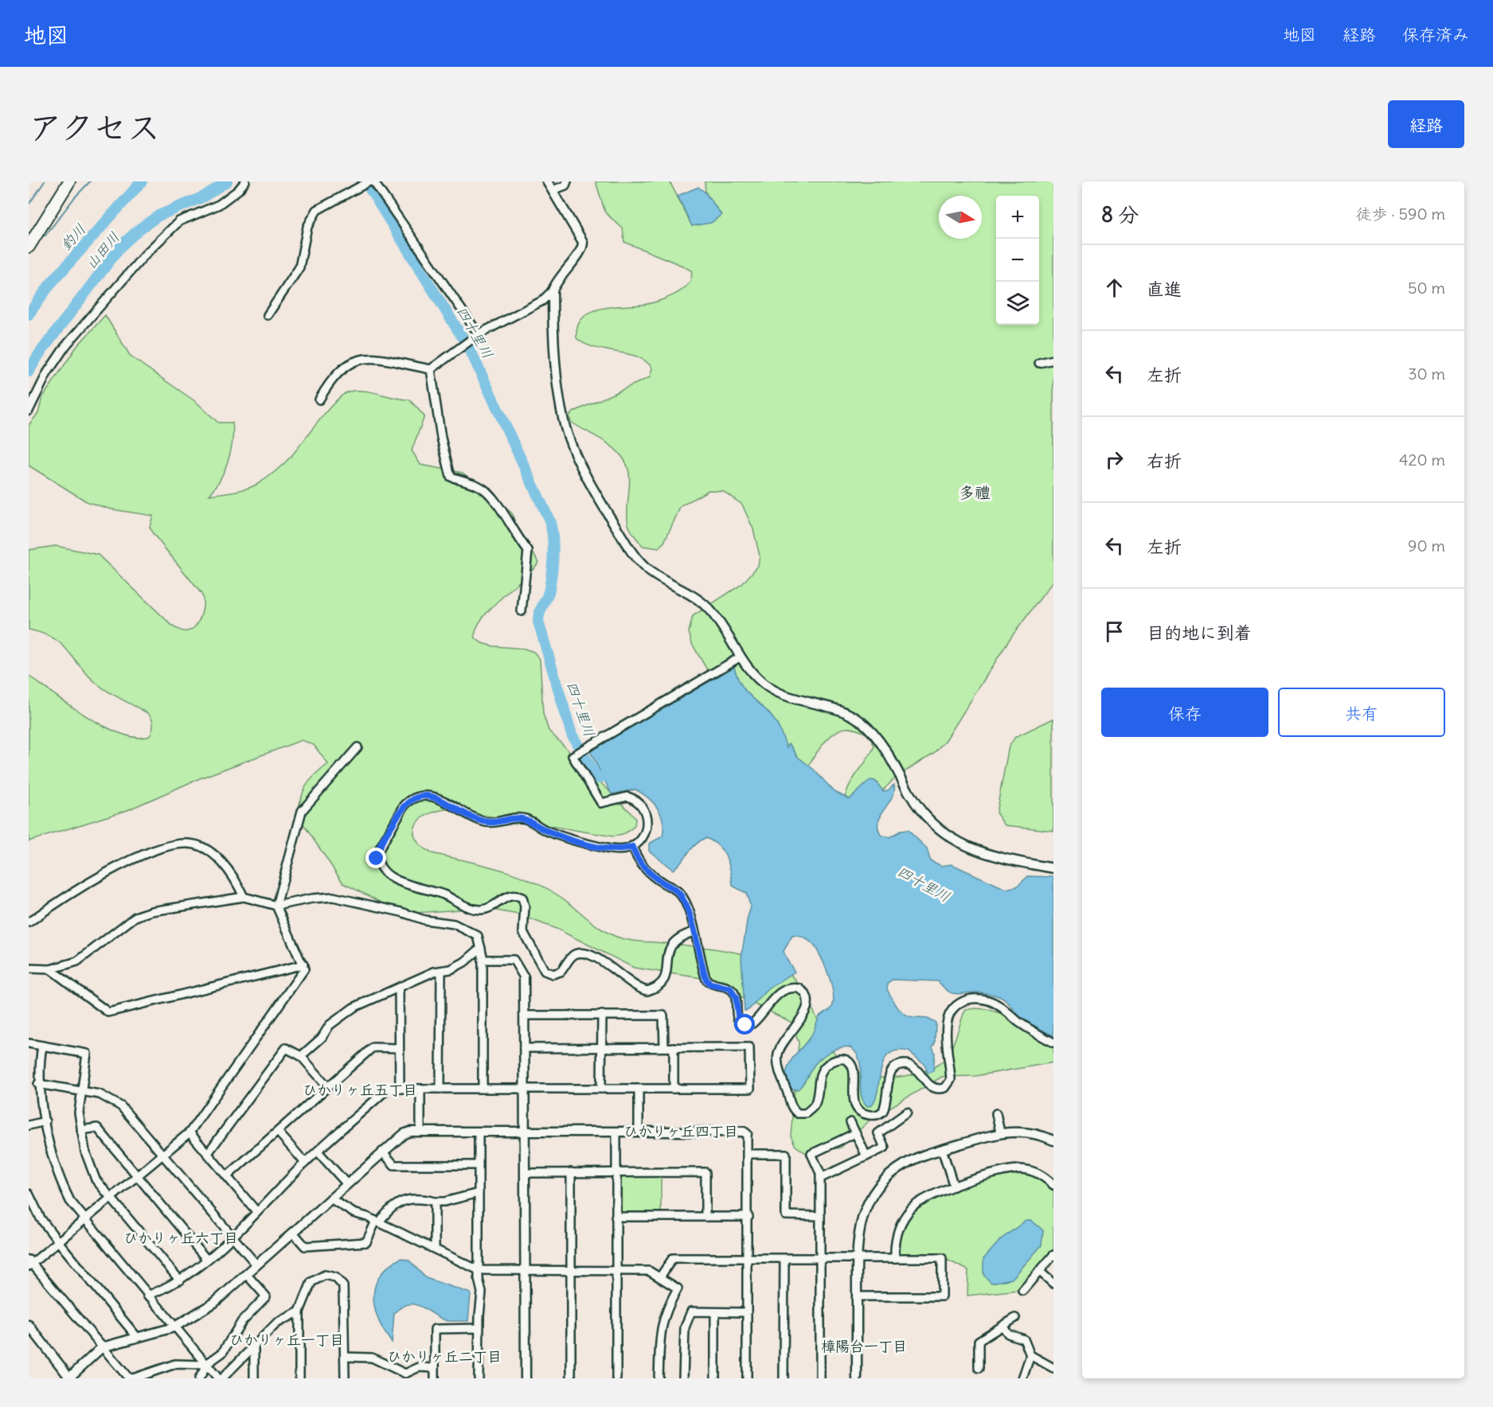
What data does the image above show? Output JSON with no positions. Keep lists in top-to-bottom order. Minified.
{"districts":["多禮","ひかりヶ丘五丁目","ひかりヶ丘四丁目","ひかりヶ丘六丁目","ひかりヶ丘一丁目","樟陽台一丁目","ひかりヶ丘二丁目"],"water":["釣川","山田川","四十里川"],"north":"right","page":{"header":"地図","nav":["地図","経路","保存済み"],"title":"アクセス","buttons":["経路",["保存","共有"]],"heading":["8 分","徒歩 · 590 m"],"map_buttons":["+","−"],"list":[["直進","50 m"],["左折","30 m"],["右折","420 m"],["左折","90 m"],"目的地に到着"]}}
